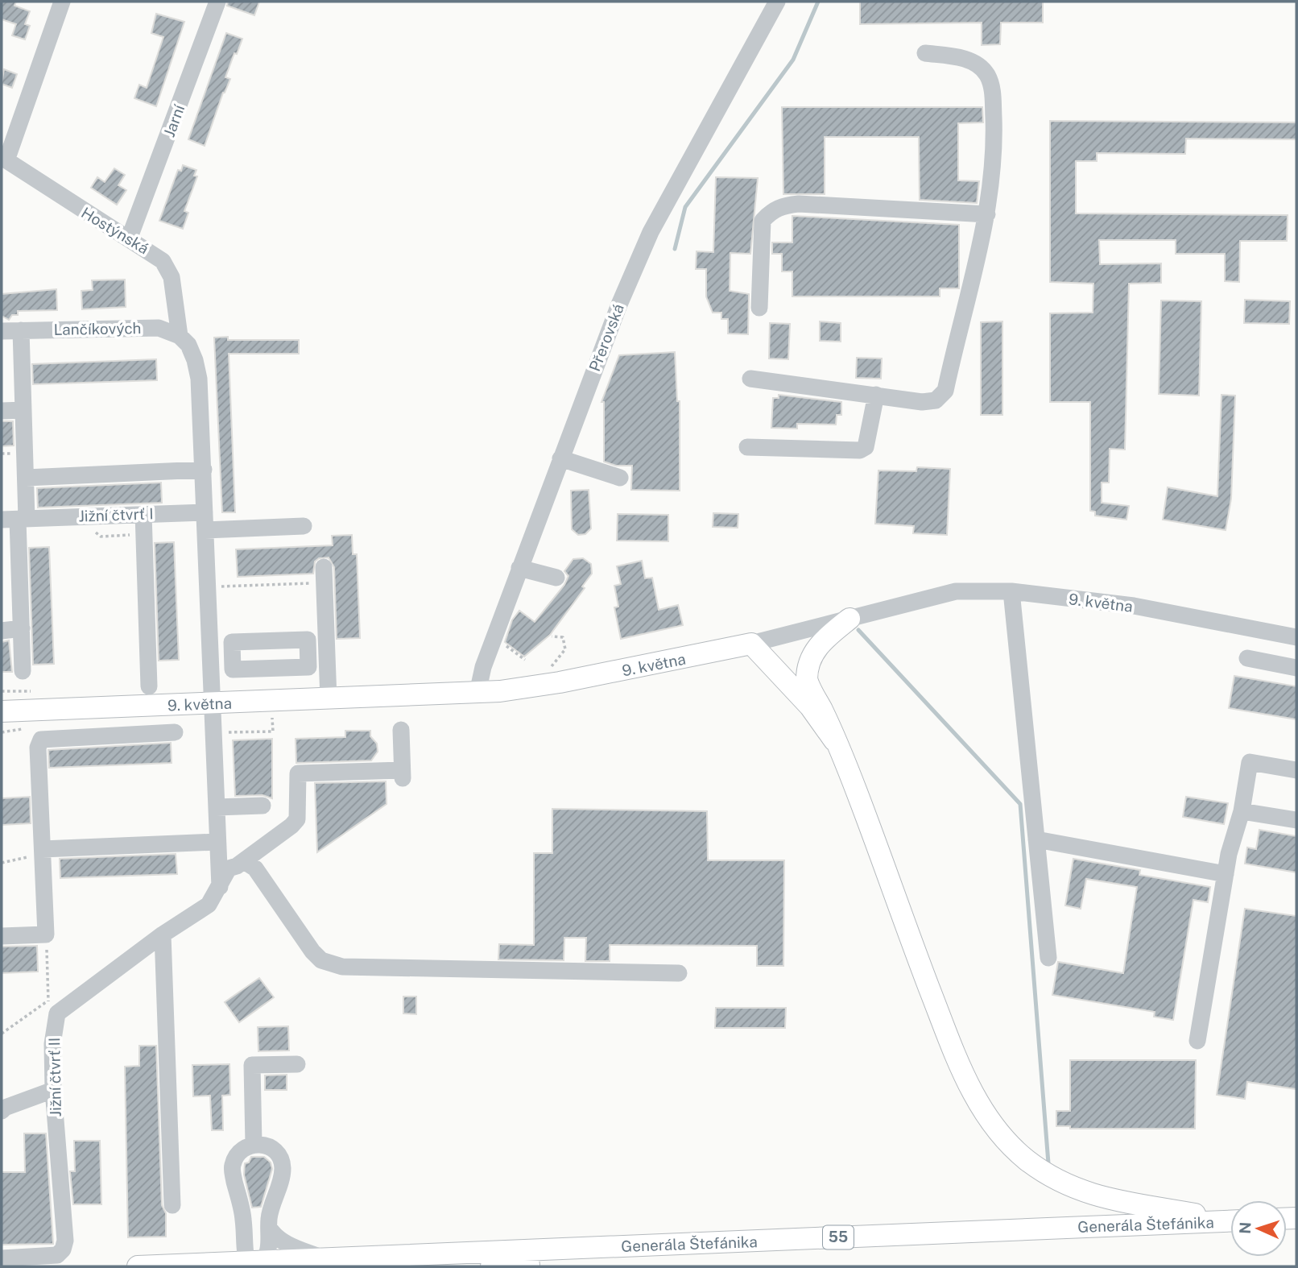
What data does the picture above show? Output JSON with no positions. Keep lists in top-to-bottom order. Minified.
{"streets":{"main road":["9. května","Generála Štefánika","55"],"street":["Jarní","Hostýnská","Lančíkových","Přerovská","Jižní čtvrť I","Jižní čtvrť II"]},"crossings":[["Jarní","Hostýnská"],["Hostýnská","Lančíkových"],["Přerovská","9. května"]],"north":"left"}
